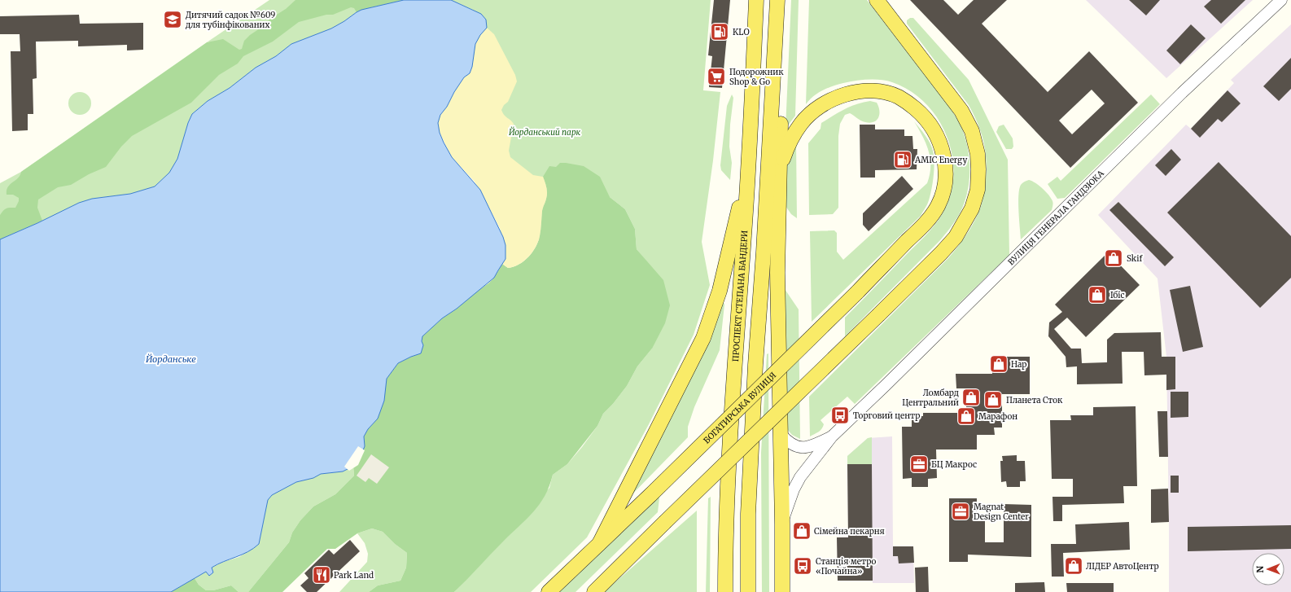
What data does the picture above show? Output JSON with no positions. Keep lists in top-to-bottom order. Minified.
{"streets":{"main road":["ПРОСПЕКТ СТЕПАНА БАНДЕРИ","БОГАТИРСЬКА ВУЛИЦЯ"],"street":["ВУЛИЦЯ ГЕНЕРАЛА ГАНДЗЮКА"]},"water":["Йорданське"],"parks":["Йорданський парк"],"places":{"school or university":["Дитячий садок №609 для тубінфікованих"],"fuel station":["KLO","AMIC Energy"],"supermarket":["Подорожник Shop & Go"],"shop":["Skif","Ібіс","Hap","Ломбард Центральний","Планета Сток","Марафон","Сімейна пекарня","ЛІДЕР АвтоЦентр"],"bus stop":["Торговий центр","Станція метро «Почайна»"],"office":["БЦ Макрос","Magnat Design Center"],"restaurant":["Park Land"]},"north":"left"}
